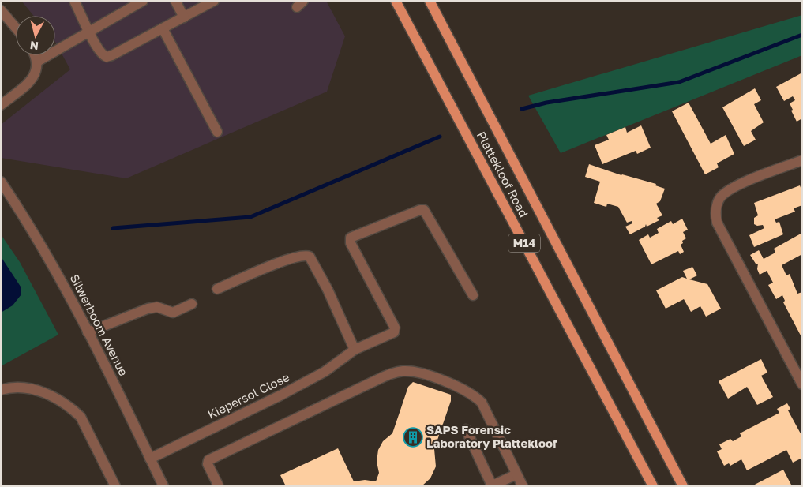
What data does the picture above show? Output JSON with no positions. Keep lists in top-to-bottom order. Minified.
{"streets":{"main road":["Plattekloof Road","M14"],"street":["Silwerboom Avenue","Kiepersol Close"]},"crossings":[["Silwerboom Avenue","Kiepersol Close"]],"places":{"building":["SAPS Forensic Laboratory Plattekloof"]},"north":"bottom"}
